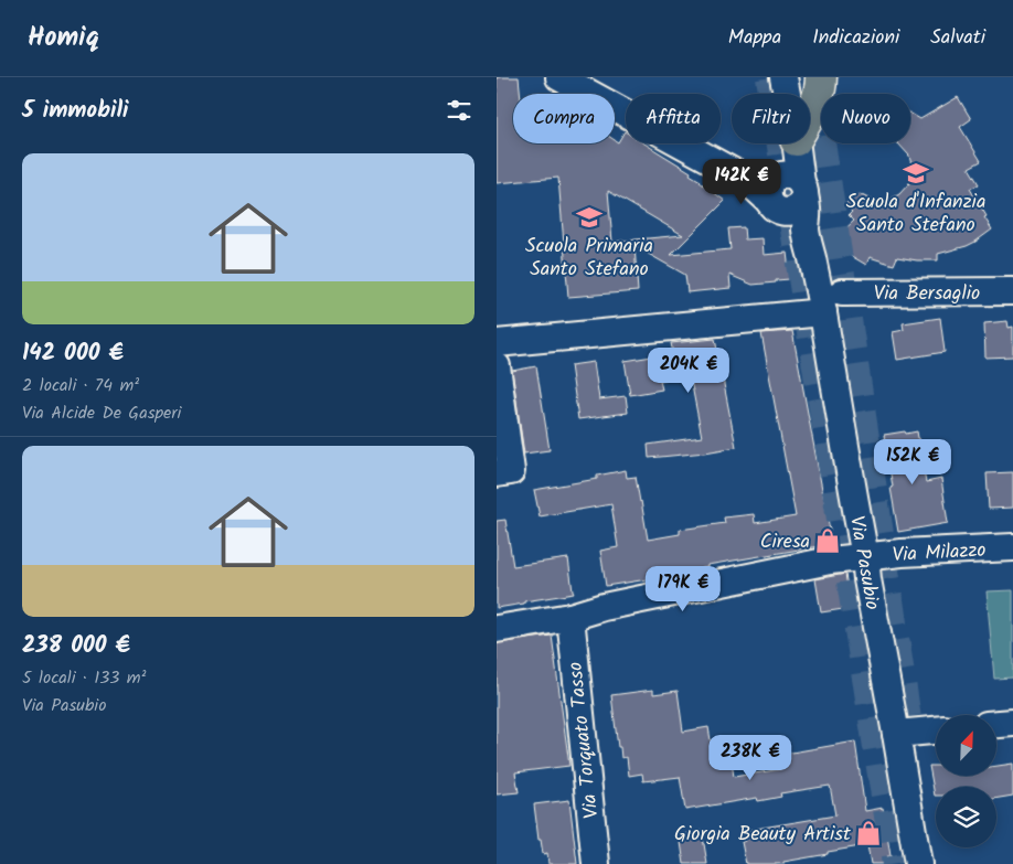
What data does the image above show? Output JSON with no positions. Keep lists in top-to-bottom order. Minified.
{"streets":{"street":["Via Bersaglio","Via Milazzo","Via Pasubio","Via Torquato Tasso"]},"crossings":[["Via Bersaglio","Via Pasubio"],["Via Milazzo","Via Pasubio"],["Via Milazzo","Via Torquato Tasso"]],"places":{"school or university":["Scuola d'Infanzia Santo Stefano","Scuola Primaria Santo Stefano"],"shop":["Ciresa","Giorgia Beauty Artist"]},"north":"top right","page":{"header":"Homiq","nav":["Mappa","Indicazioni","Salvati"],"heading":"5 immobili","chip":["Compra","Affitta","Filtri","Nuovo"],"list":[{"name":"142 000 €","note":"2 locali · 74 m² · Via Alcide De Gasperi"},{"name":"238 000 €","note":"5 locali · 133 m² · Via Pasubio"}],"price":["142K €","204K €","152K €","179K €","238K €"]}}
